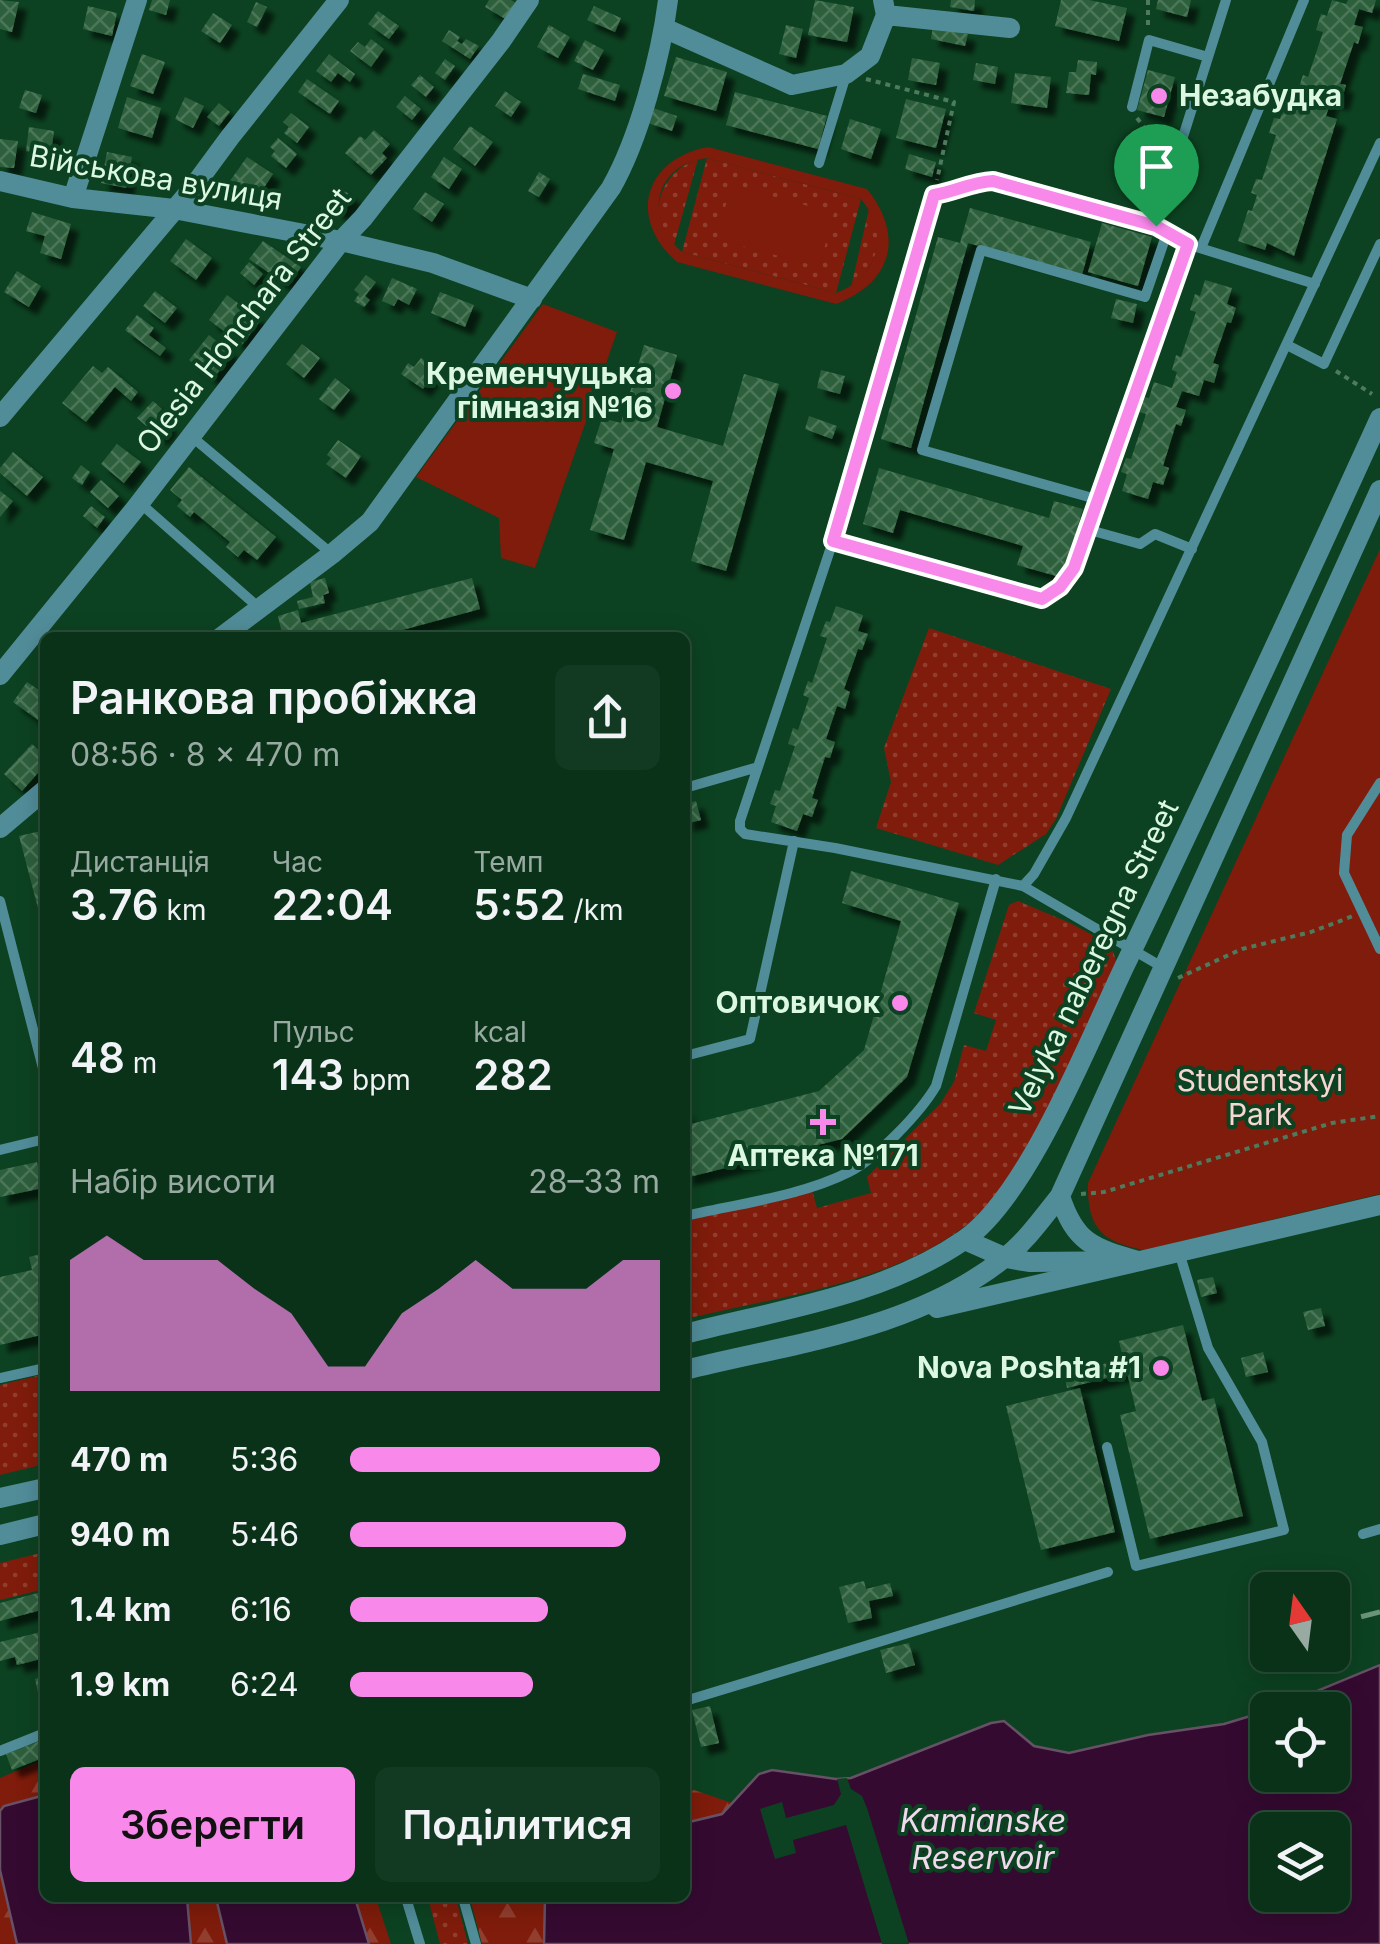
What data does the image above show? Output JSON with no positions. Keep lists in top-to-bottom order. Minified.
{"streets":{"street":["Військова вулиця","Olesia Honchara Street","Velyka naberegna Street"]},"crossings":[["Військова вулиця","Olesia Honchara Street"]],"water":["Kamianske Reservoir"],"parks":["Studentskyi Park"],"places":{"other":["Незабудка","Кременчуцька гімназія №16","Оптовичок","Nova Poshta #1"],"health":["Аптека №171"]},"north":"top","page":{"heading":["Ранкова пробіжка","08:56 · 8 × 470 m"],"stats":[["Дистанція","3.76 km"],["Час","22:04"],["Темп","5:52 /km"],["48 m"],["Пульс","143 bpm"],["kcal","282"]],"chart":["Набір висоти","28–33 m"],"list":[{"name":"470 m","note":"5:36"},{"name":"940 m","note":"5:46"},{"name":"1.4 km","note":"6:16"},{"name":"1.9 km","note":"6:24"}],"buttons":["Зберегти","Поділитися"]}}
